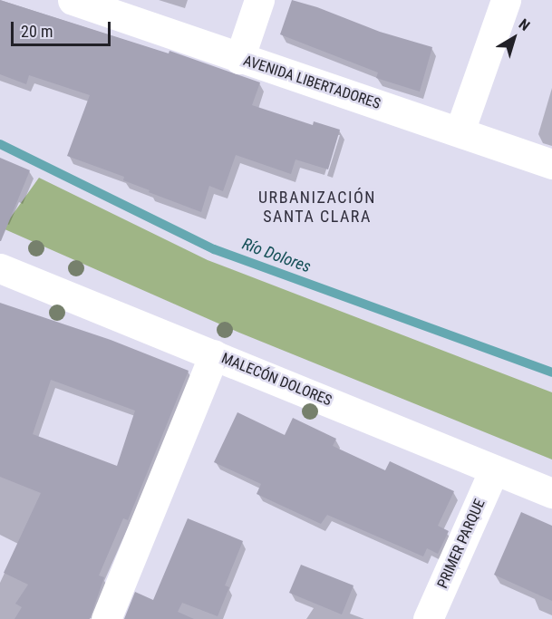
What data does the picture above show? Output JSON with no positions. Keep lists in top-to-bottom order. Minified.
{"streets":{"street":["AVENIDA LIBERTADORES","MALECÓN DOLORES","PRIMER PARQUE"]},"crossings":[["MALECÓN DOLORES","PRIMER PARQUE"]],"districts":["URBANIZACIÓN SANTA CLARA"],"water":["Río Dolores"],"scale_bar":"20 m","north":"top right"}
